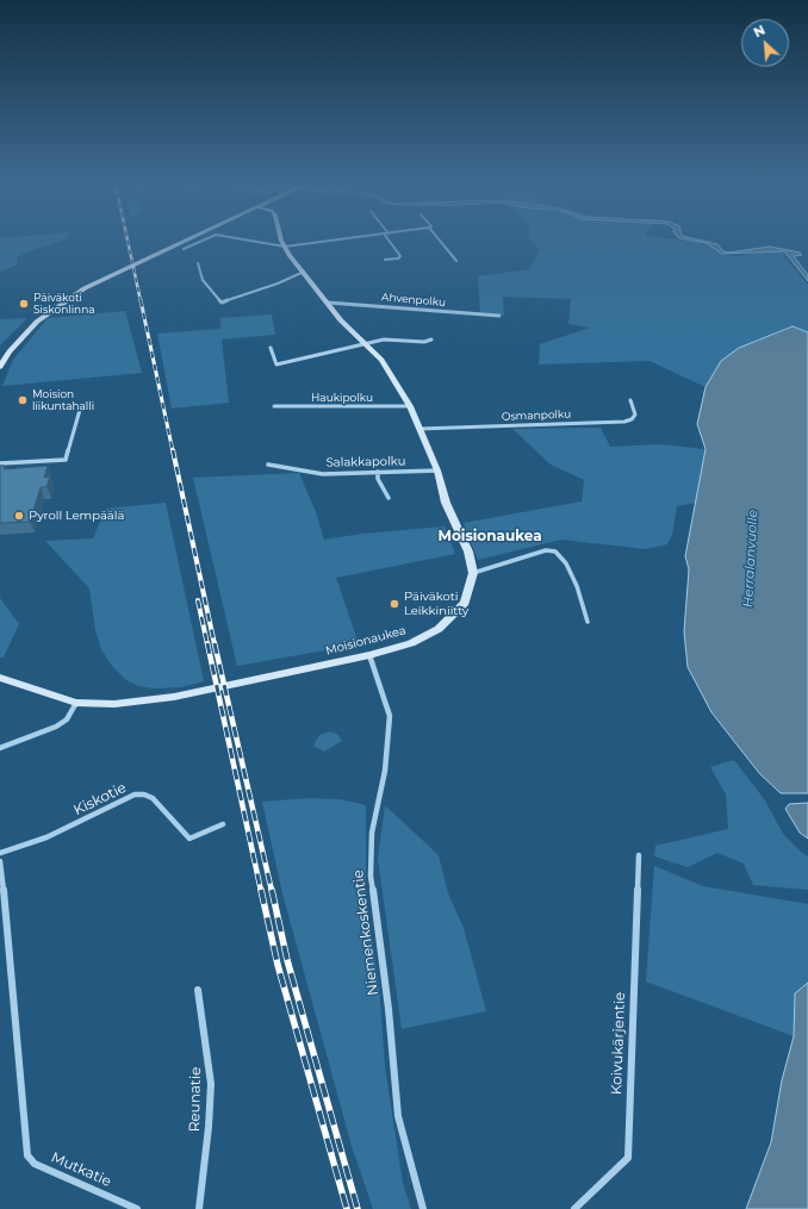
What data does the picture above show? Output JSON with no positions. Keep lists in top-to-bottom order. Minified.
{"streets":{"street":["Ahvenpolku","Haukipolku","Osmanpolku","Salakkapolku","Moisionaukea","Kiskotie","Niemenkoskentie","Koivukärjentie","Reunatie","Mutkatie"]},"crossings":[["Ahvenpolku","Moisionaukea"],["Haukipolku","Moisionaukea"],["Osmanpolku","Moisionaukea"],["Salakkapolku","Moisionaukea"],["Moisionaukea","Niemenkoskentie"]],"districts":["Moisionaukea"],"water":["Herralanvuolle"],"places":["Päiväkoti Siskonlinna","Moision liikuntahalli","Pyroll Lempäälä","Päiväkoti Leikkiniitty"],"north":"top left"}
